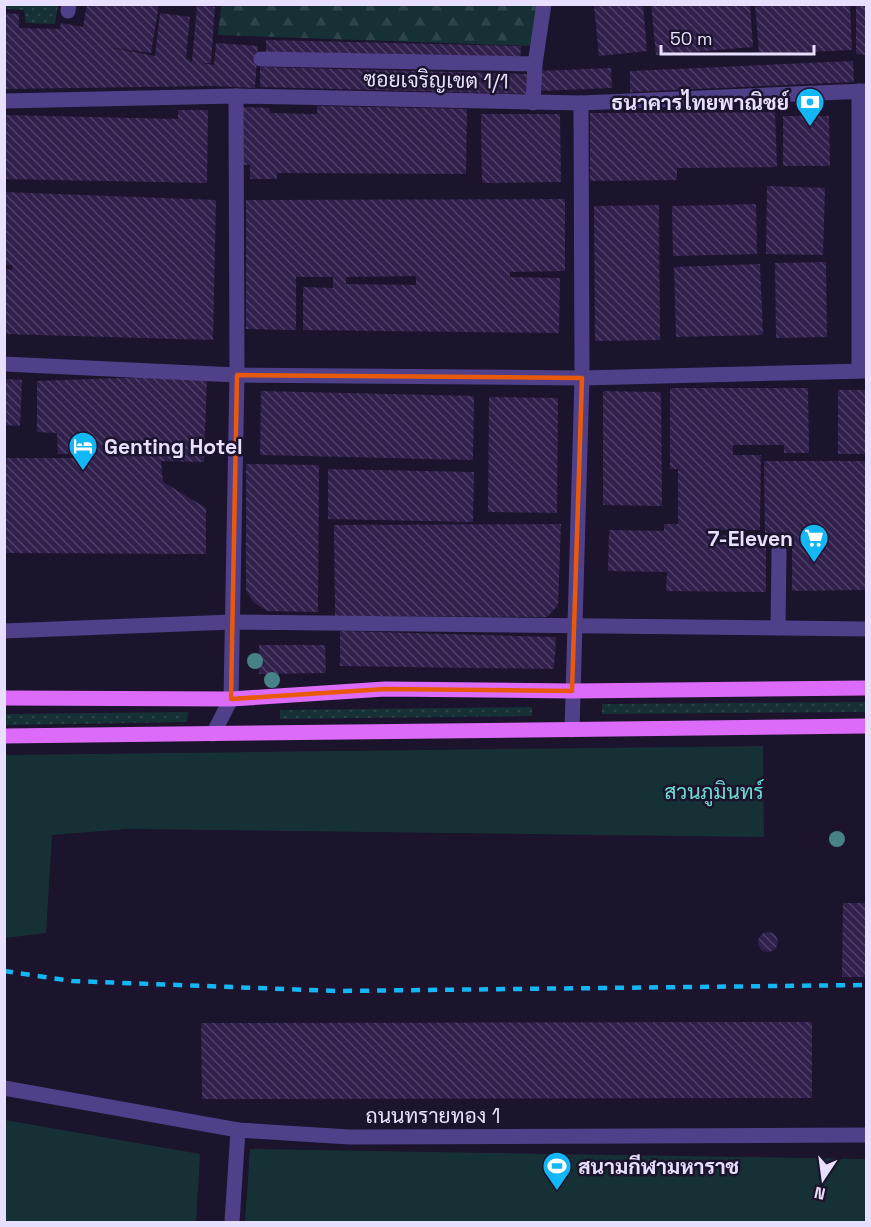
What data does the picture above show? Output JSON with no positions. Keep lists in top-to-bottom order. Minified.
{"streets":{"street":["ซอยเจริญเขต 1/1","ถนนทรายทอง 1"]},"parks":["สวนภูมินทร์"],"places":{"bank":["ธนาคารไทยพาณิชย์"],"hotel":["Genting Hotel"],"supermarket":["7-Eleven"],"sports":["สนามกีฬามหาราช"]},"scale_bar":"50 m","north":"bottom"}
